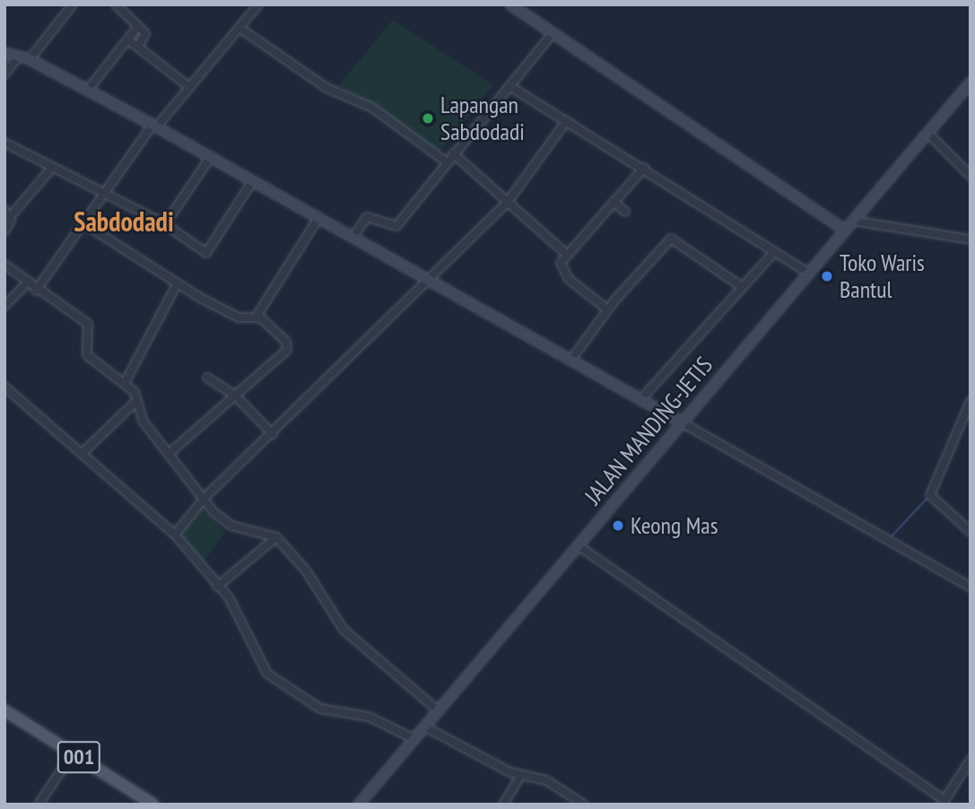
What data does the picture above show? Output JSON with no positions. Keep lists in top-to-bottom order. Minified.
{"streets":{"main road":["001"],"street":["JALAN MANDING-JETIS"]},"districts":["Sabdodadi"],"places":["Lapangan Sabdodadi","Toko Waris Bantul","Keong Mas"]}
